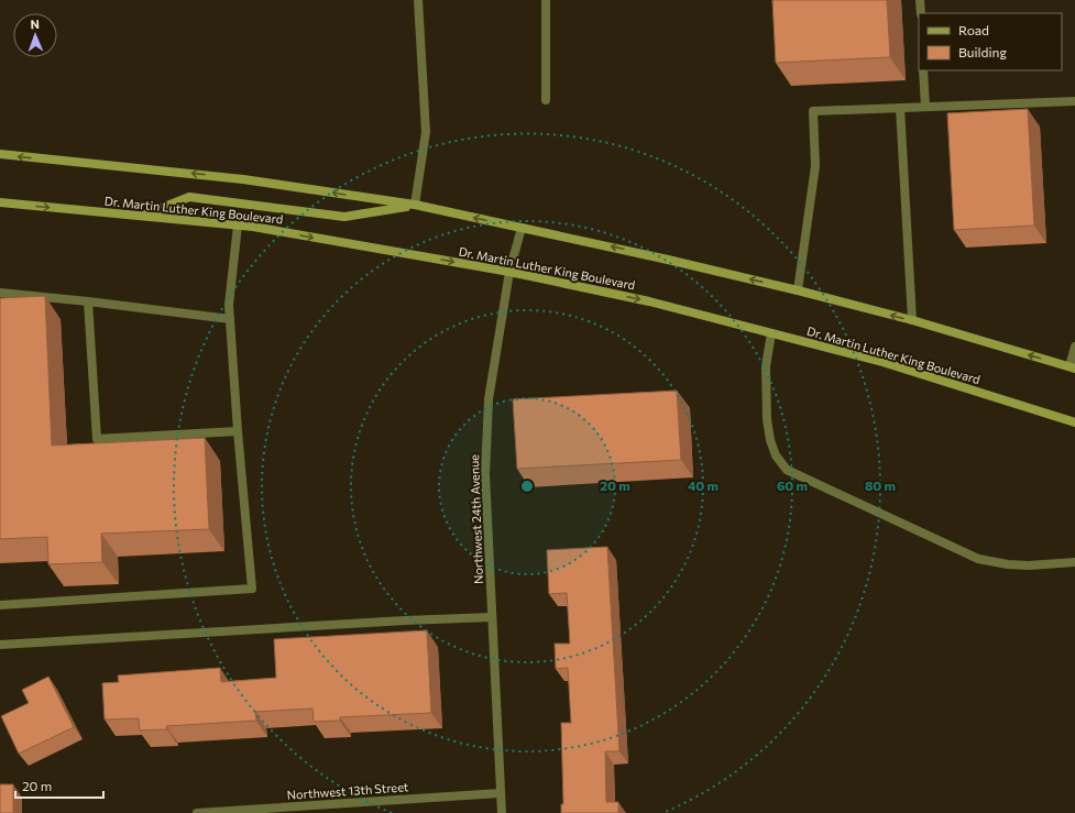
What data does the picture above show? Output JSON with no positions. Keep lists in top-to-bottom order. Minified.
{"streets":{"main road":["Dr. Martin Luther King Boulevard"],"street":["Northwest 24th Avenue","Northwest 13th Street"]},"crossings":[["Dr. Martin Luther King Boulevard","Northwest 24th Avenue"],["Northwest 24th Avenue","Northwest 13th Street"]],"legend":["Road","Building"],"scale_bar":"20 m","north":"top","rings":["20 m","40 m","60 m","80 m"]}
